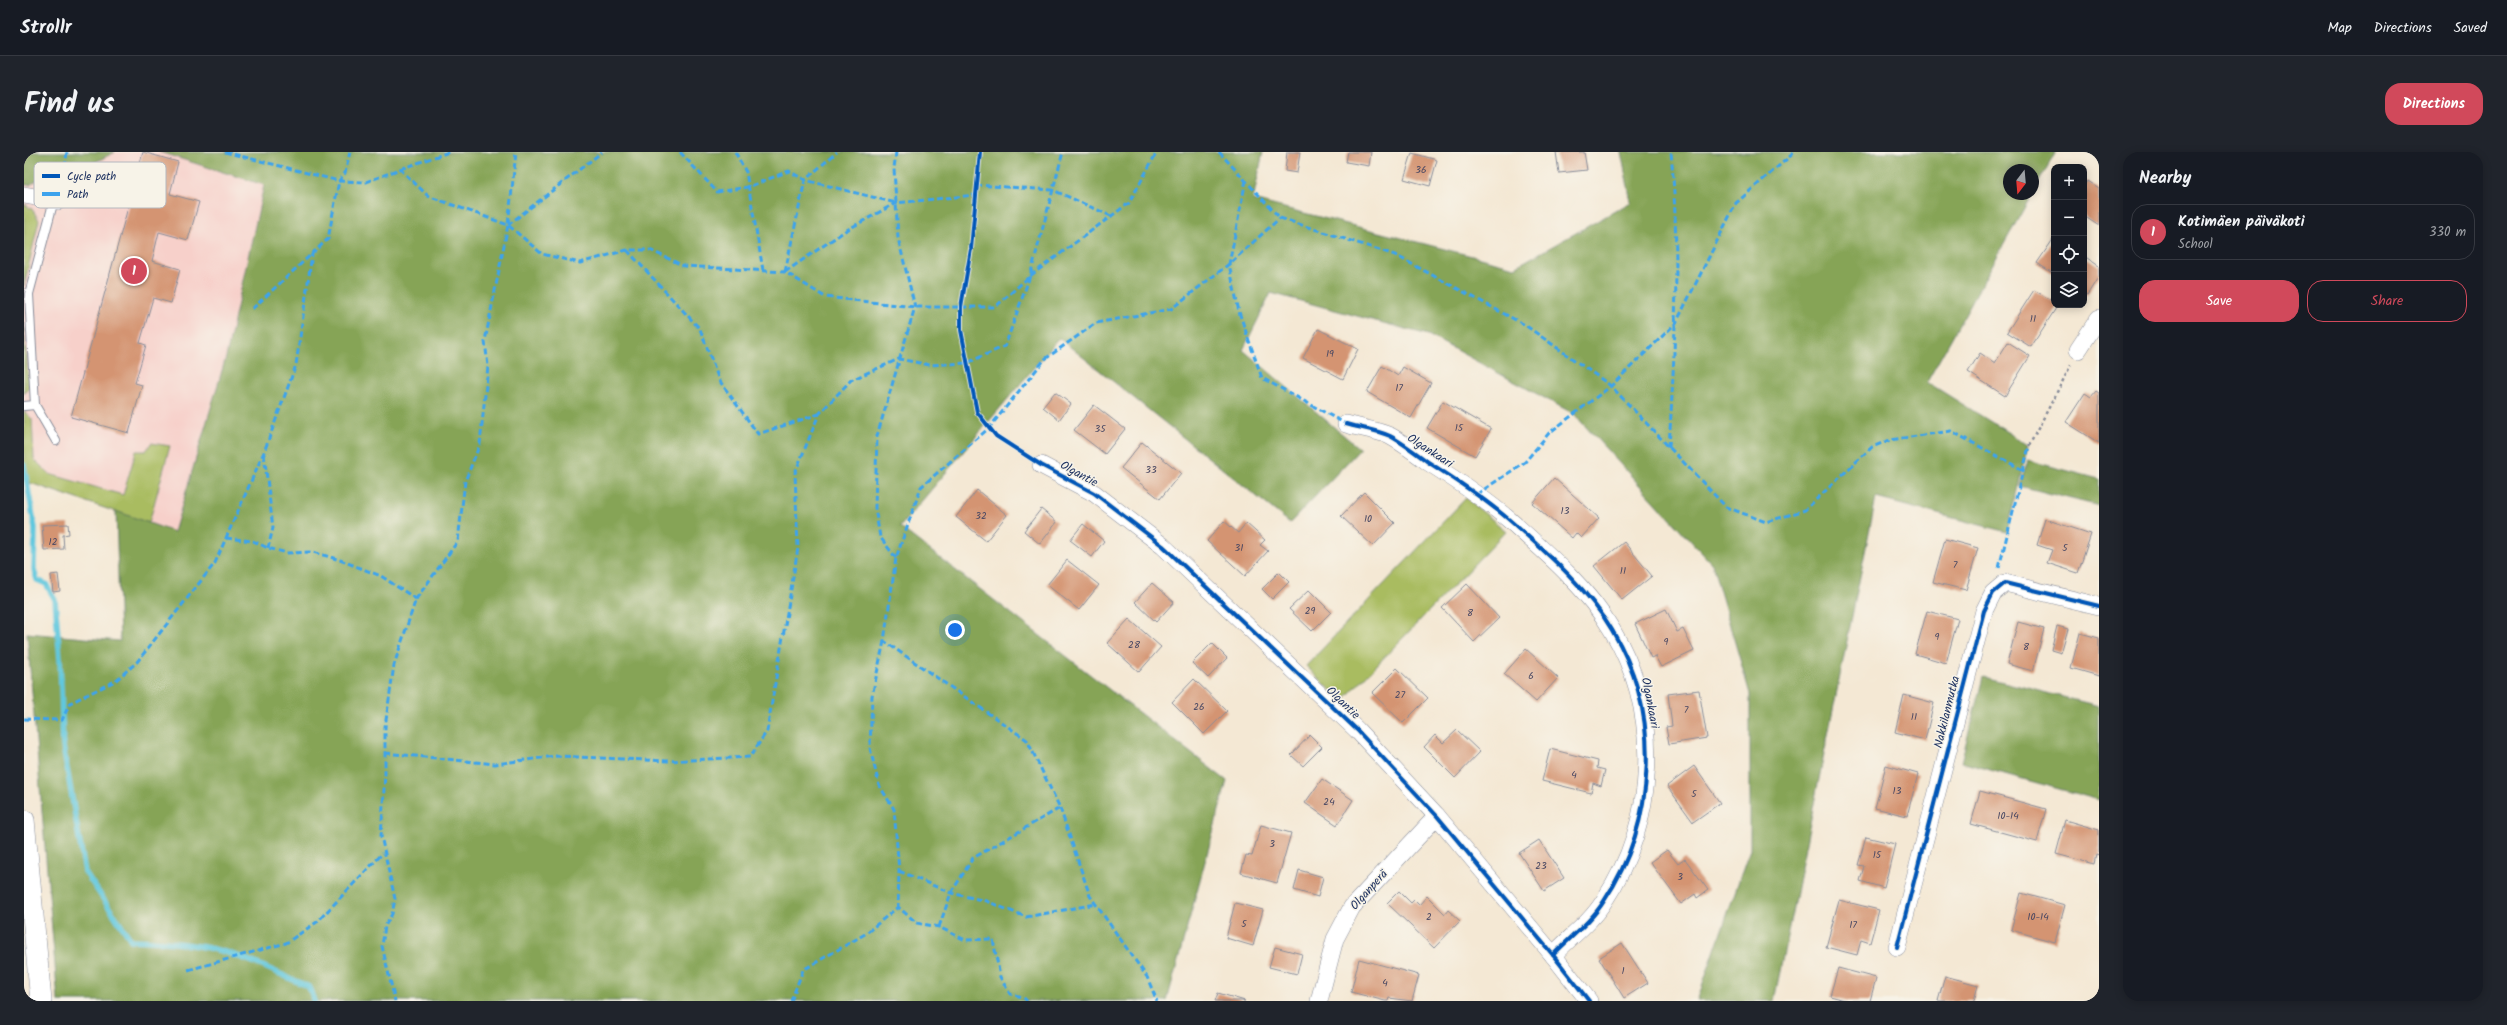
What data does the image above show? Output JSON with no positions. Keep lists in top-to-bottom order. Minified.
{"streets":{"street":["Olgankaari","Olgantie","Nakkilanmutka","Olganperä"]},"crossings":[["Olgankaari","Olgantie"],["Olgantie","Olganperä"]],"house_numbers":["36","11","19","17","15","35","33","13","32","10","12","31","5","7","11","29","8","9","9","28","8","6","27","26","7","11","4","13","5","24","10-14","3","15","23","3","2","10-14","5","17","1","4"],"legend":["Cycle path","Path"],"north":"bottom","page":{"header":"Strollr","nav":["Map","Directions","Saved"],"title":"Find us","buttons":["Directions",["Save","Share"]],"heading":"Nearby","map_buttons":["+","−"],"list":[{"mark":"1","name":"Kotimäen päiväkoti","note":"School","value":"330 m"}],"pins":"1"}}
